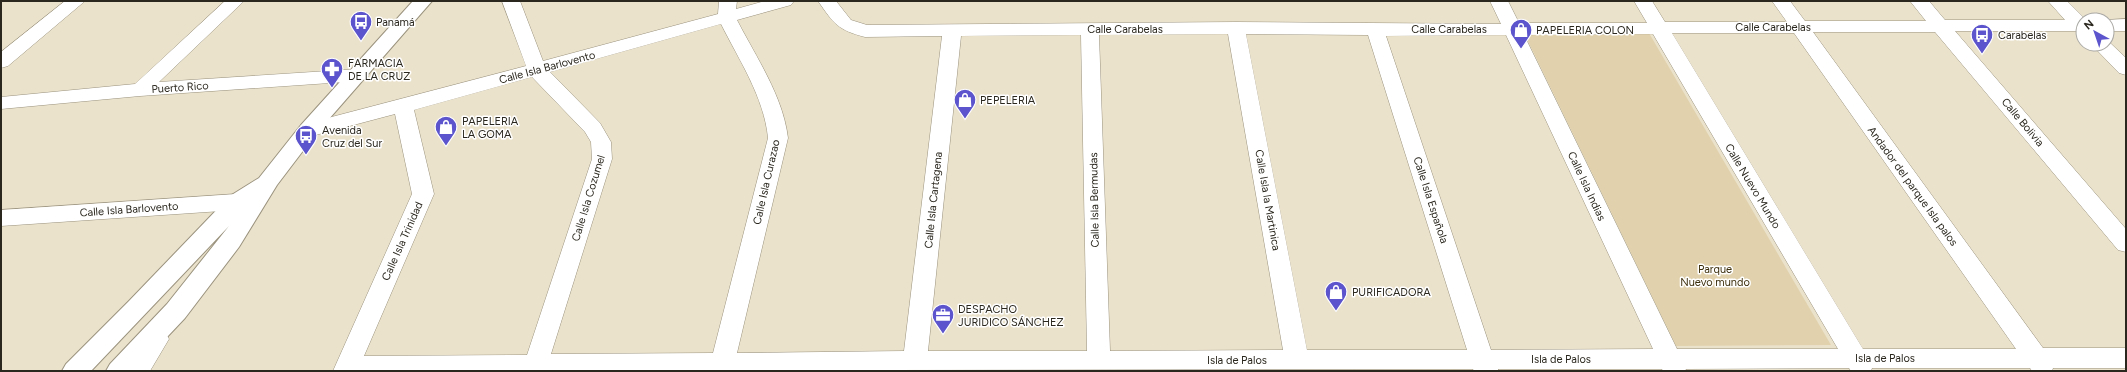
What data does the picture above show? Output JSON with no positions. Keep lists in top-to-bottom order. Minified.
{"streets":{"street":["Calle Carabelas","Calle Isla Barlovento","Puerto Rico","Calle Bolivia","Calle Isla Curazao","Calle Isla Indias","Calle Nuevo Mundo","Andador del parque Isla palos","Calle Isla Cozumel","Calle Isla Cartagena","Calle Isla Bermudas","Calle Isla la Martinica","Calle Isla Española","Calle Isla Trinidad","Isla de Palos"]},"crossings":[["Calle Carabelas","Calle Bolivia"],["Calle Carabelas","Calle Isla Indias"],["Calle Carabelas","Calle Nuevo Mundo"],["Calle Carabelas","Andador del parque Isla palos"],["Calle Carabelas","Calle Isla Cartagena"],["Calle Carabelas","Calle Isla Bermudas"],["Calle Carabelas","Calle Isla la Martinica"],["Calle Carabelas","Calle Isla Española"],["Calle Isla Barlovento","Calle Isla Curazao"],["Calle Isla Barlovento","Calle Isla Cozumel"],["Calle Isla Barlovento","Calle Isla Trinidad"],["Calle Isla Curazao","Isla de Palos"],["Calle Isla Indias","Isla de Palos"],["Calle Nuevo Mundo","Isla de Palos"],["Andador del parque Isla palos","Isla de Palos"],["Calle Isla Cozumel","Isla de Palos"],["Calle Isla Cartagena","Isla de Palos"],["Calle Isla Bermudas","Isla de Palos"],["Calle Isla la Martinica","Isla de Palos"],["Calle Isla Española","Isla de Palos"],["Calle Isla Trinidad","Isla de Palos"]],"parks":["Parque Nuevo mundo"],"places":{"bus stop":["Panamá","Carabelas","Avenida Cruz del Sur"],"shop":["PAPELERIA COLON","PEPELERIA","PAPELERIA LA GOMA","PURIFICADORA"],"pharmacy":["FARMACIA DE LA CRUZ"],"office":["DESPACHO JURIDICO SÁNCHEZ"]},"north":"top left"}
